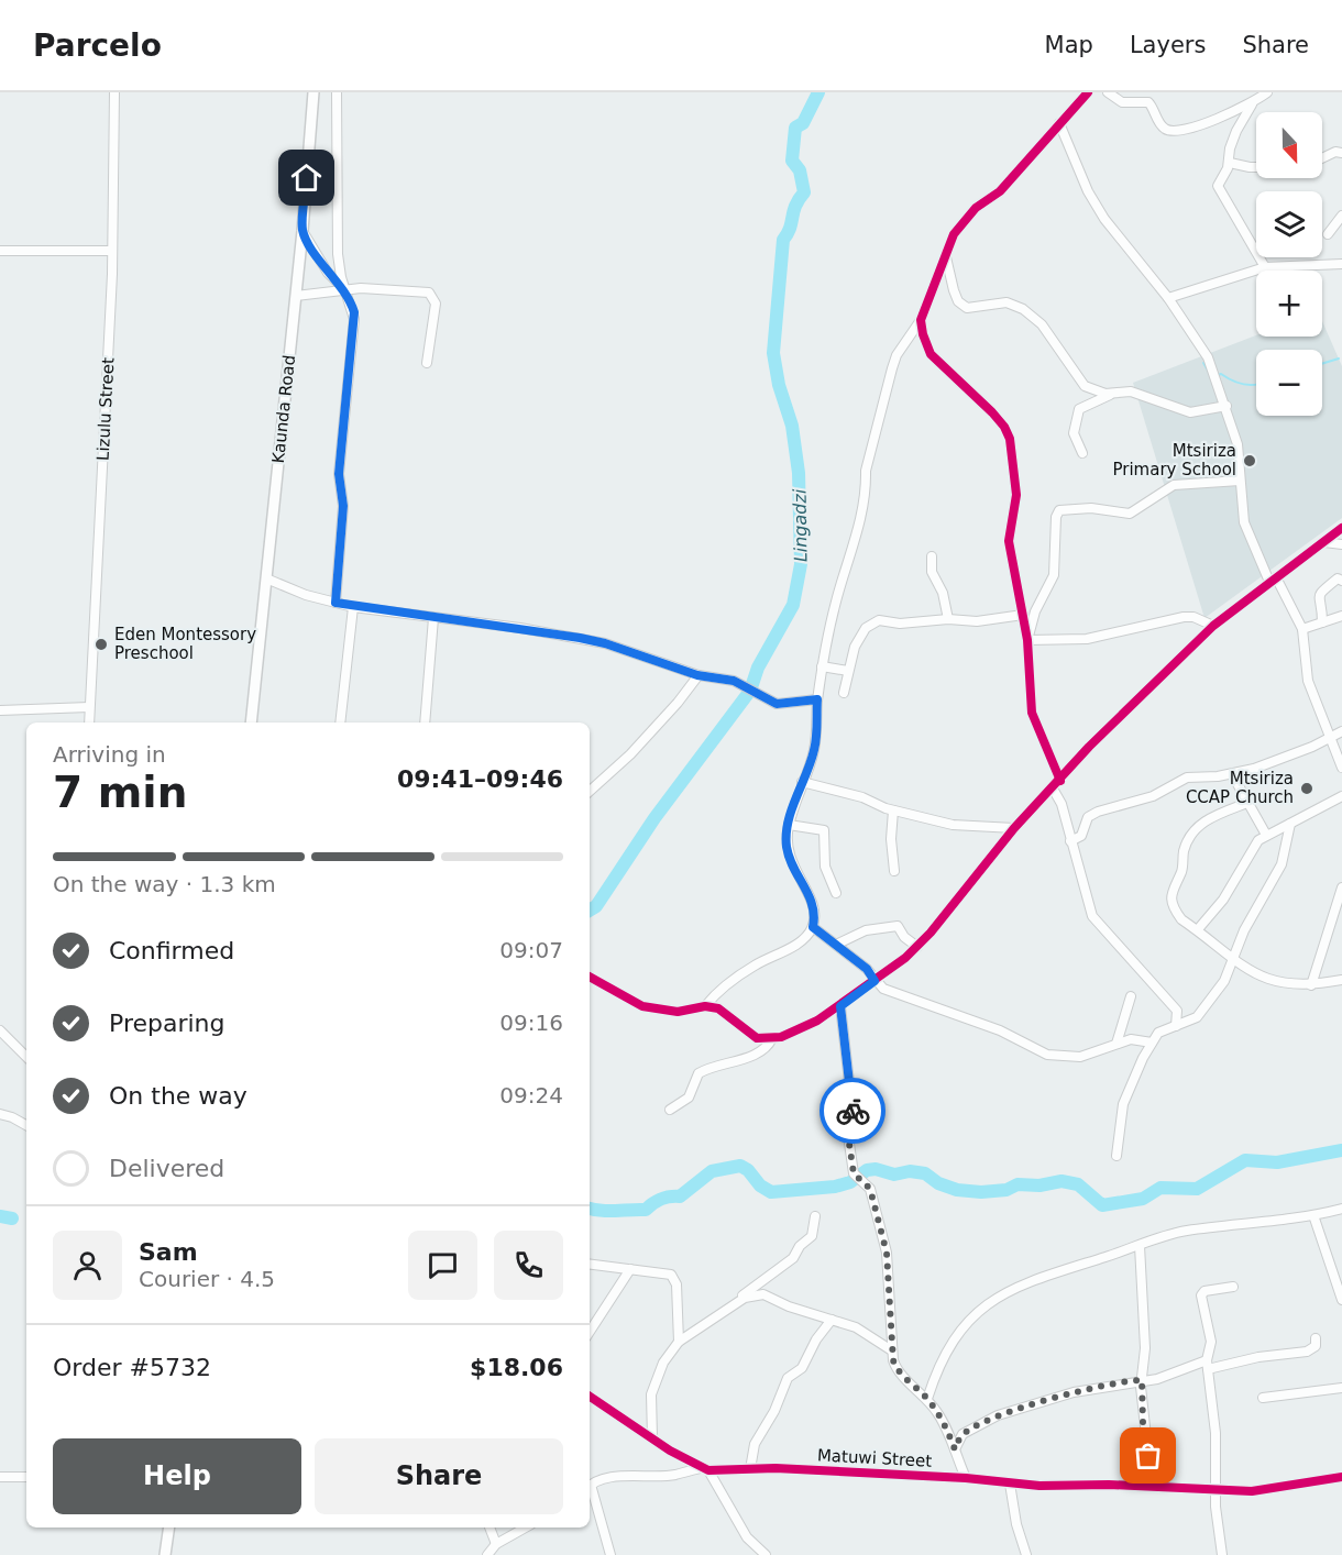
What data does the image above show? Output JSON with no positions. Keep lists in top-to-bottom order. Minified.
{"streets":{"main road":["Kaunda Road"],"street":["Lizulu Street","Matuwi Street"]},"water":["Lingadzi"],"places":["Mtsiriza Primary School","Eden Montessory Preschool","Mtsiriza CCAP Church"],"north":"bottom","page":{"header":"Parcelo","nav":["Map","Layers","Share"],"map_buttons":["+","−"],"heading":["7 min","Arriving in","09:41–09:46"],"panel":["Sam","Courier · 4.5","Order #5732","$18.06"],"bar":"On the way · 1.3 km","list":[["Confirmed","09:07"],["Preparing","09:16"],["On the way","09:24"],"Delivered"],"buttons":["Help","Share"]}}
